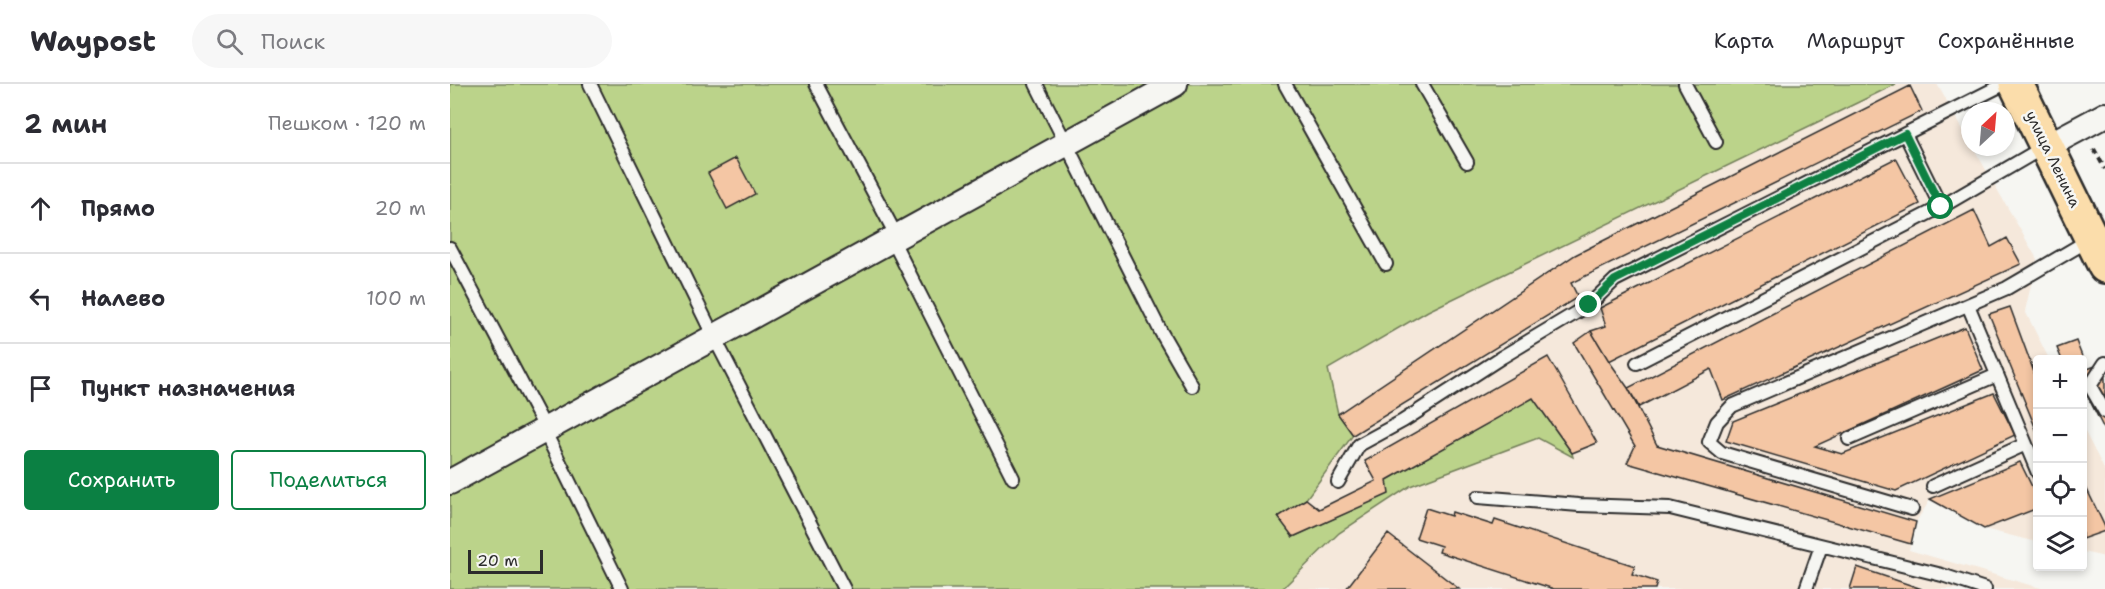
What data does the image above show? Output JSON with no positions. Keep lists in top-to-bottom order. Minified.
{"streets":{"main road":["улица Ленина"]},"scale_bar":"20 m","north":"top right","page":{"header":"Waypost","search":"Поиск","nav":["Карта","Маршрут","Сохранённые"],"heading":["2 мин","Пешком · 120 m"],"list":[["Прямо","20 m"],["Налево","100 m"],"Пункт назначения"],"map_buttons":["+","−"],"buttons":["Сохранить","Поделиться"],"scale":"20 m"}}
